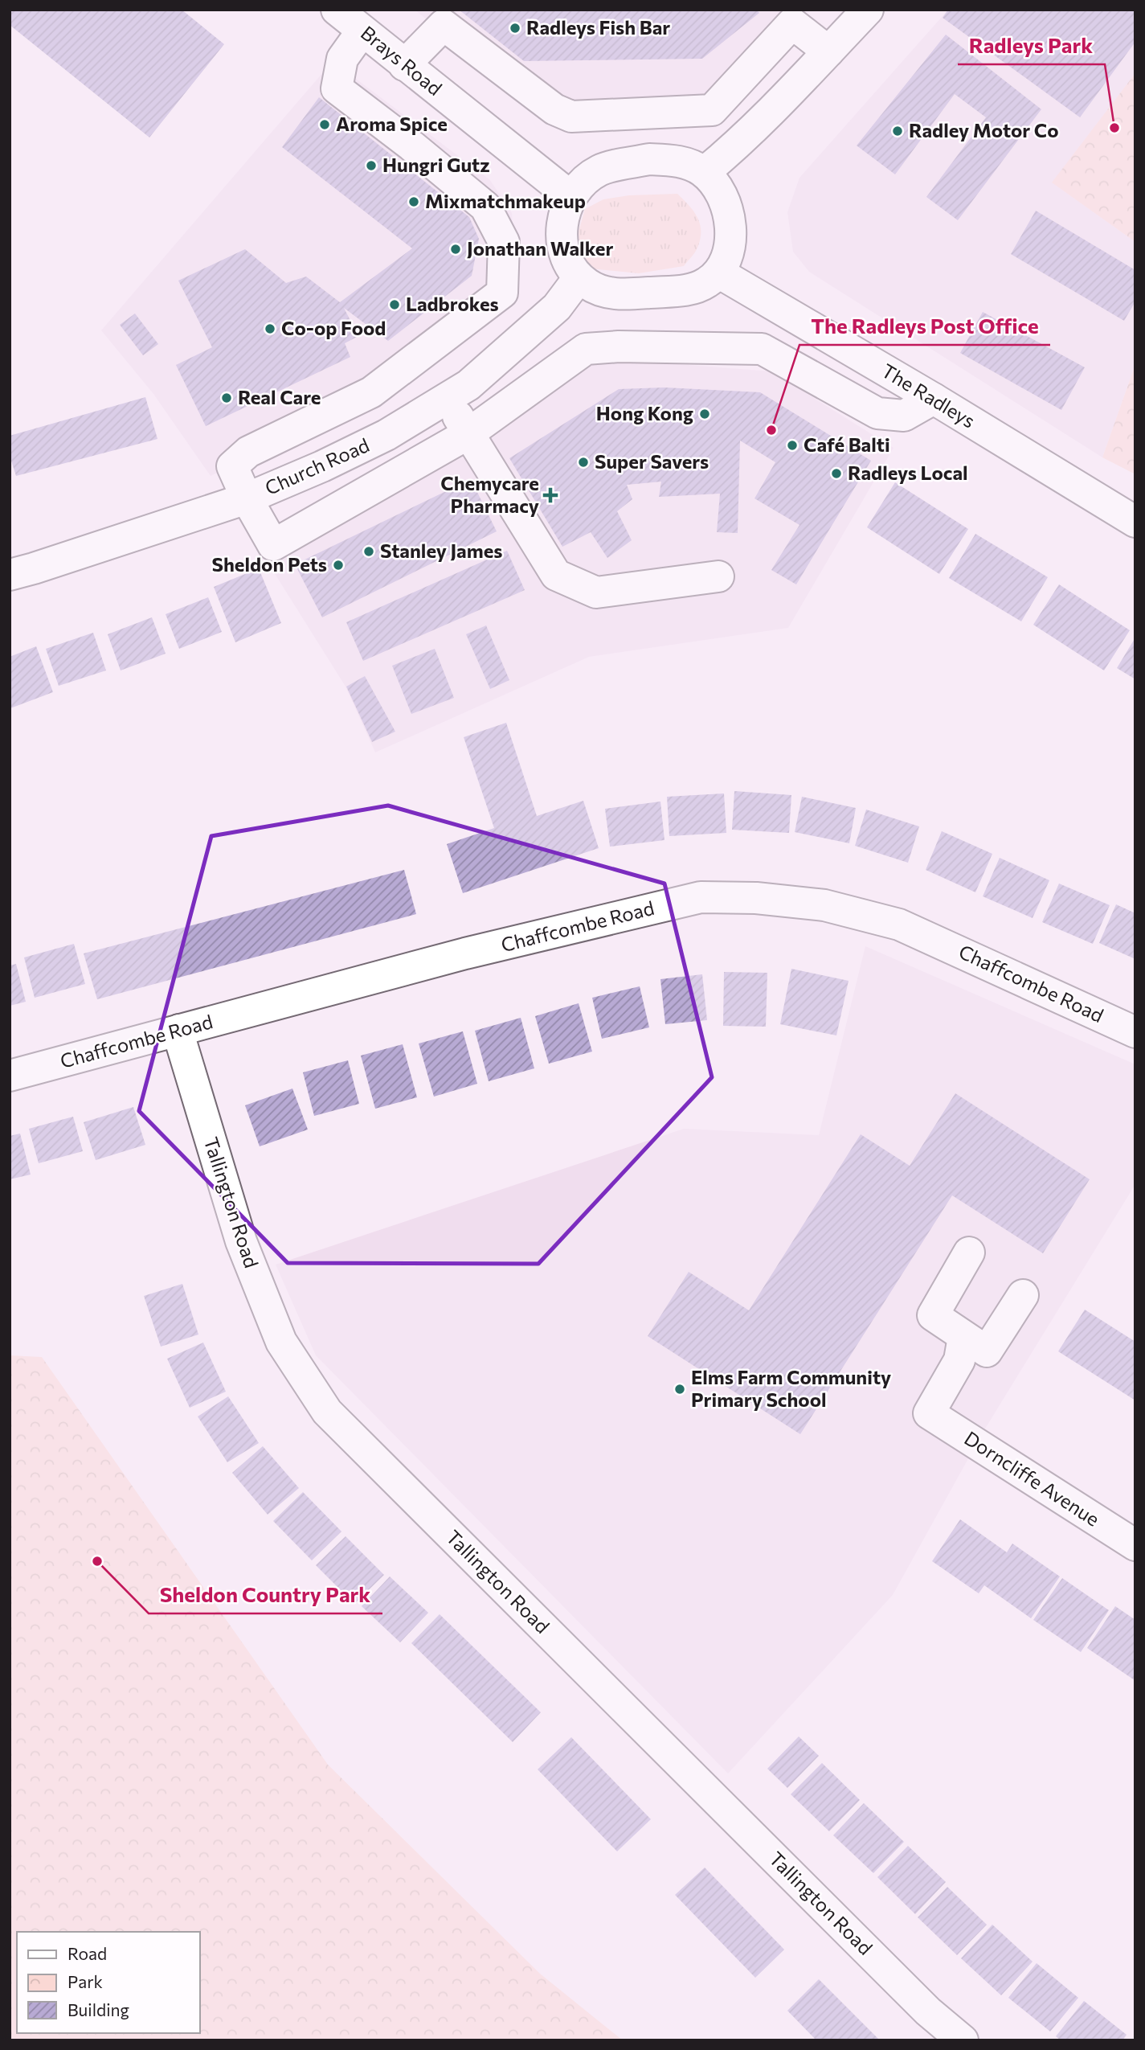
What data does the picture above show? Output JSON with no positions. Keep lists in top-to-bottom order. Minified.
{"streets":{"street":["Brays Road","The Radleys","Church Road","Chaffcombe Road","Tallington Road","Dorncliffe Avenue"]},"crossings":[["Brays Road","The Radleys"],["Brays Road","Church Road"],["The Radleys","Church Road"],["Chaffcombe Road","Tallington Road"]],"places":{"other":["Radleys Fish Bar","Aroma Spice","Radleys Park","Radley Motor Co","Hungri Gutz","Mixmatchmakeup","Jonathan Walker","Ladbrokes","Co-op Food","Real Care","Hong Kong","The Radleys Post Office","Café Balti","Super Savers","Radleys Local","Stanley James","Sheldon Pets","Elms Farm Community Primary School","Sheldon Country Park"],"health":["Chemycare Pharmacy"]},"legend":["Road","Park","Building"]}
